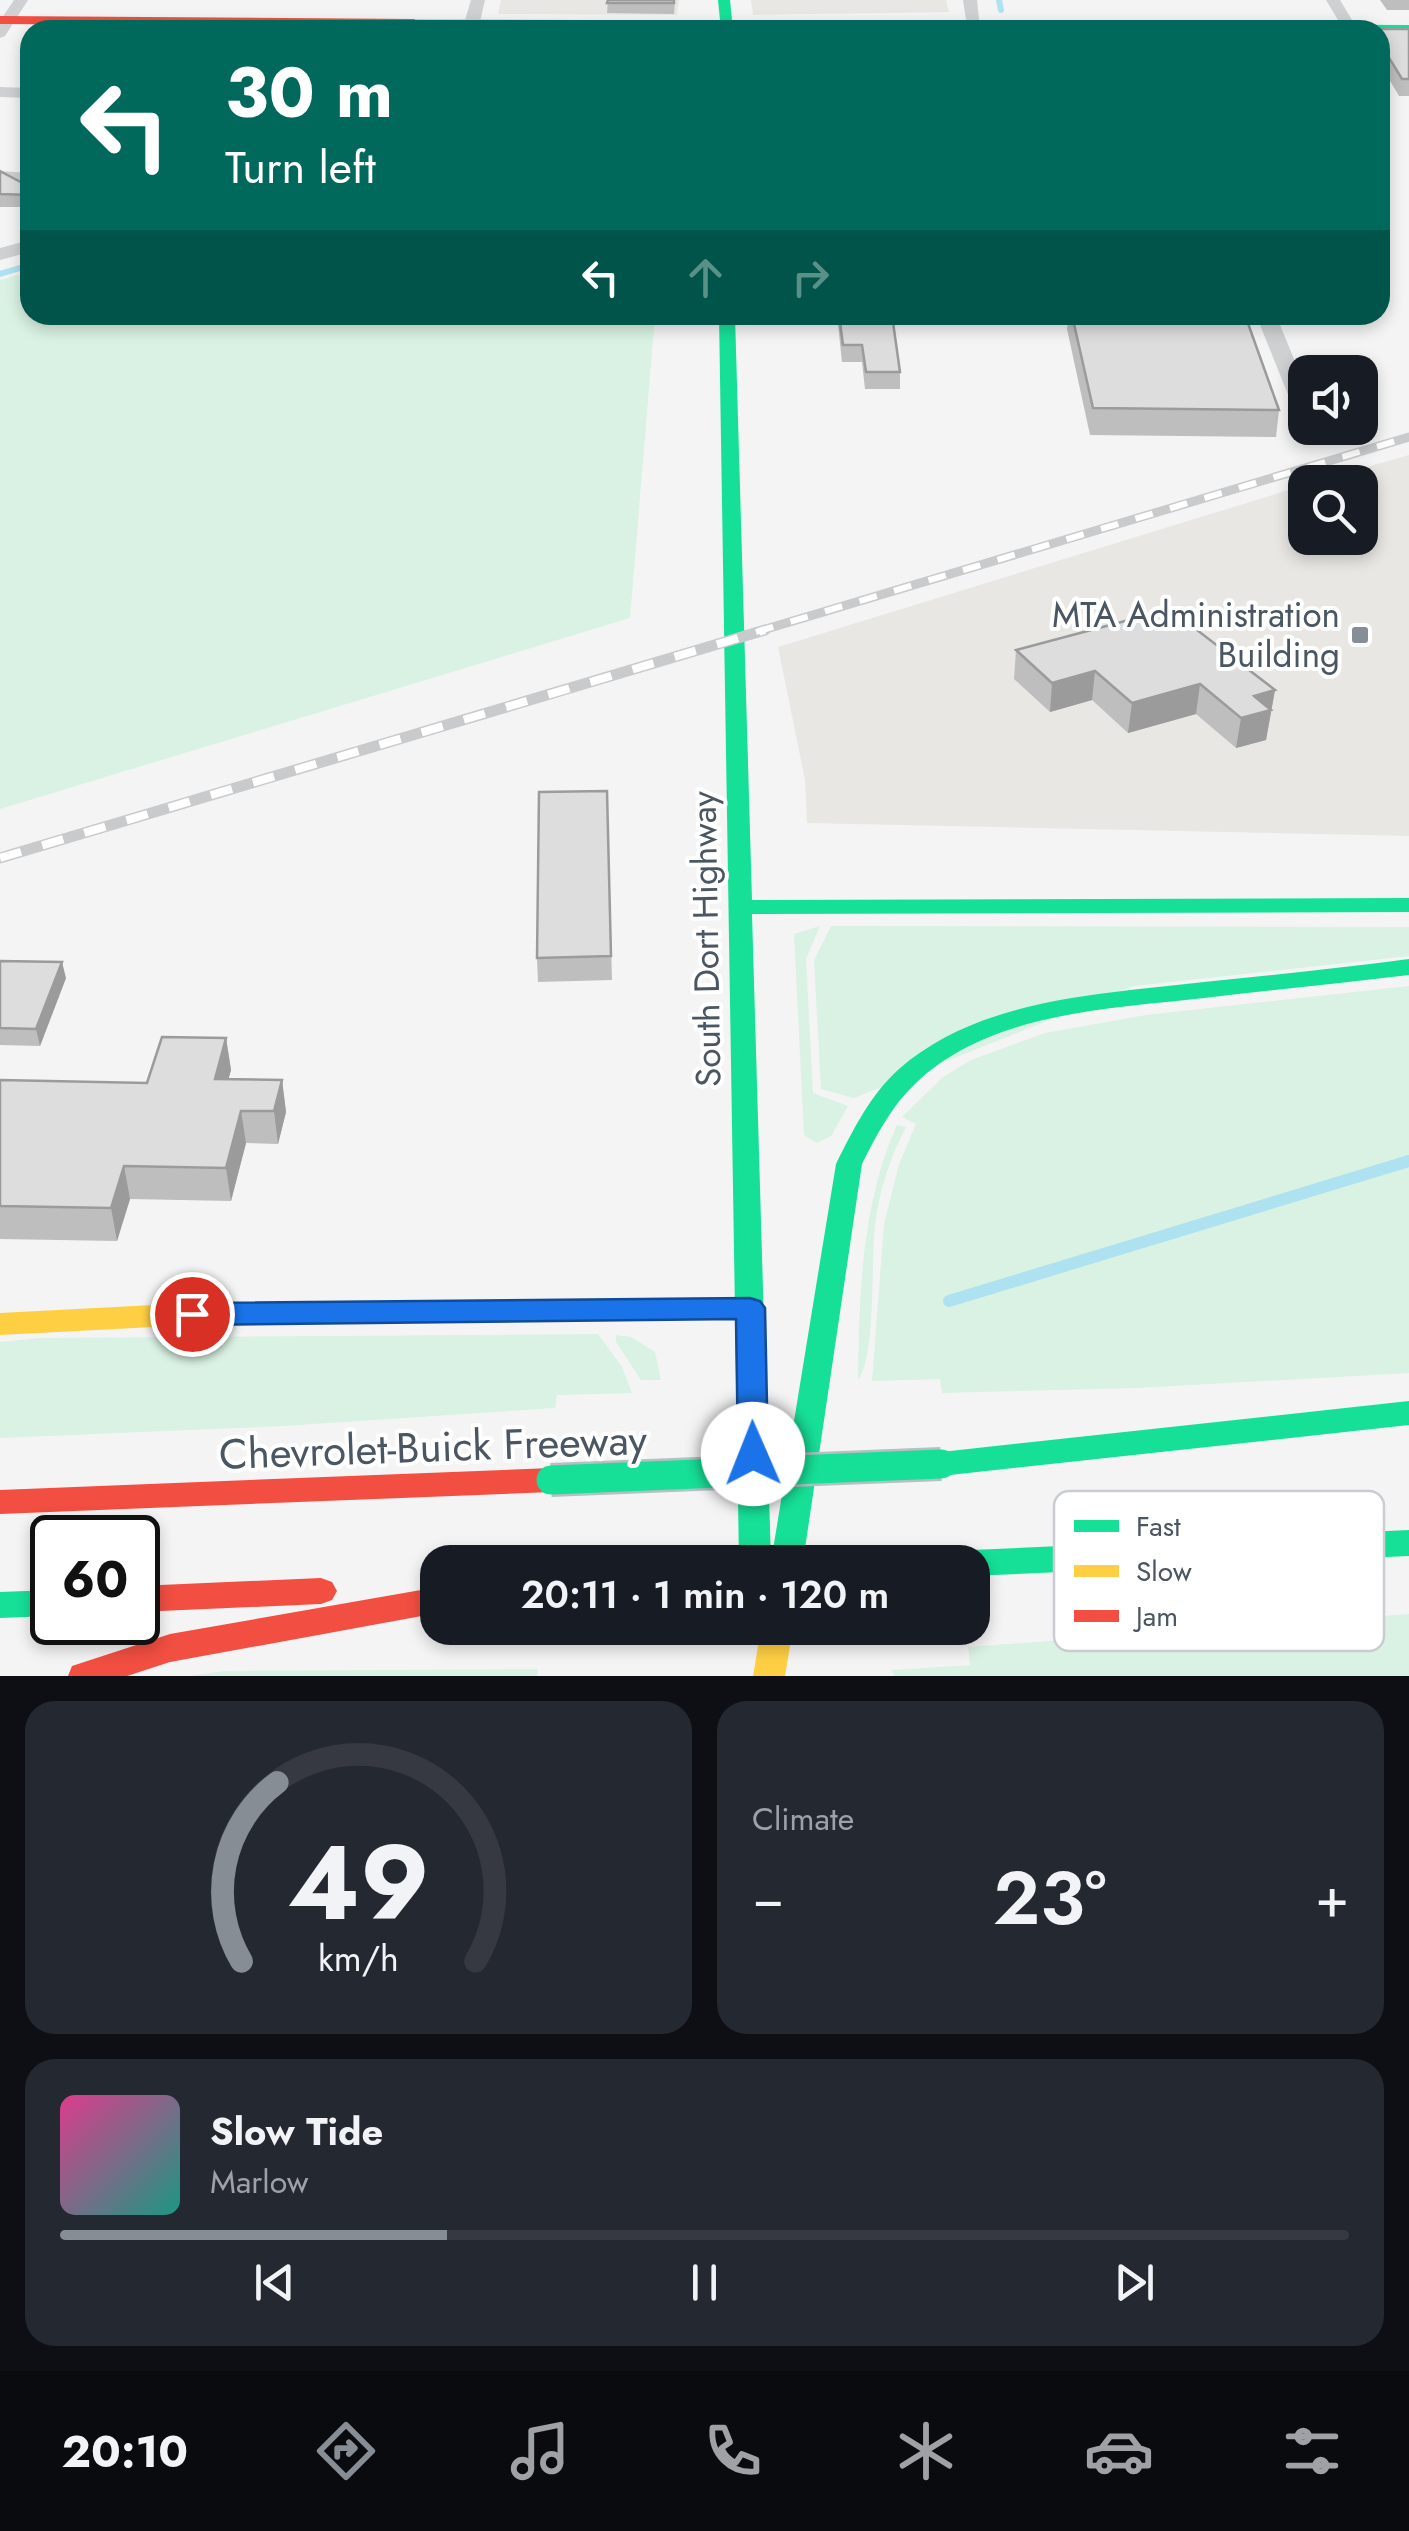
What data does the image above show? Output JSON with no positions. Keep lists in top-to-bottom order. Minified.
{"streets":{"main road":["South Dort Highway","Chevrolet-Buick Freeway"]},"places":{"transit":["MTA Administration Building"]},"legend":["Fast","Slow","Jam"],"page":{"turn":["30 m","Turn left"],"limit":"60","trip":"20:11 · 1 min · 120 m","tile":"Climate","heat":["−","23°","+"],"song":["Slow Tide","Marlow"],"tabs":"20:10","gauge":["49","km/h"]}}
